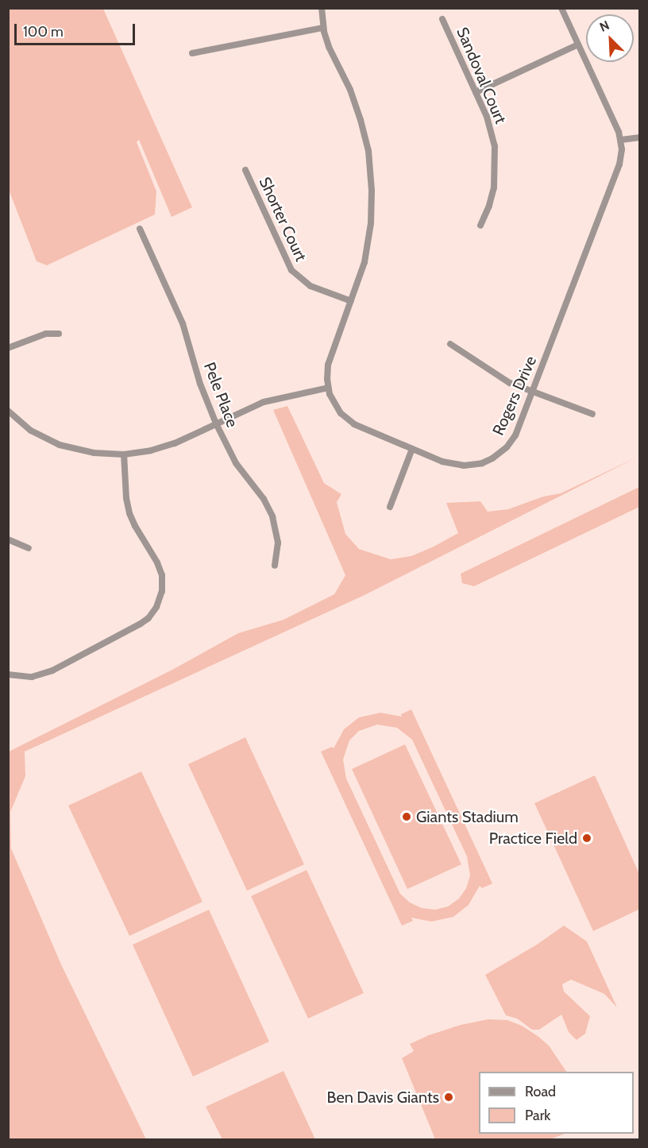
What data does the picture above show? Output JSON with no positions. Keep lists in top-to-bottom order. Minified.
{"streets":{"street":["Sandoval Court","Shorter Court","Pele Place","Rogers Drive"]},"crossings":[["Shorter Court","Rogers Drive"]],"places":["Giants Stadium","Practice Field","Ben Davis Giants"],"legend":["Road","Park"],"scale_bar":"100 m","north":"top left"}
